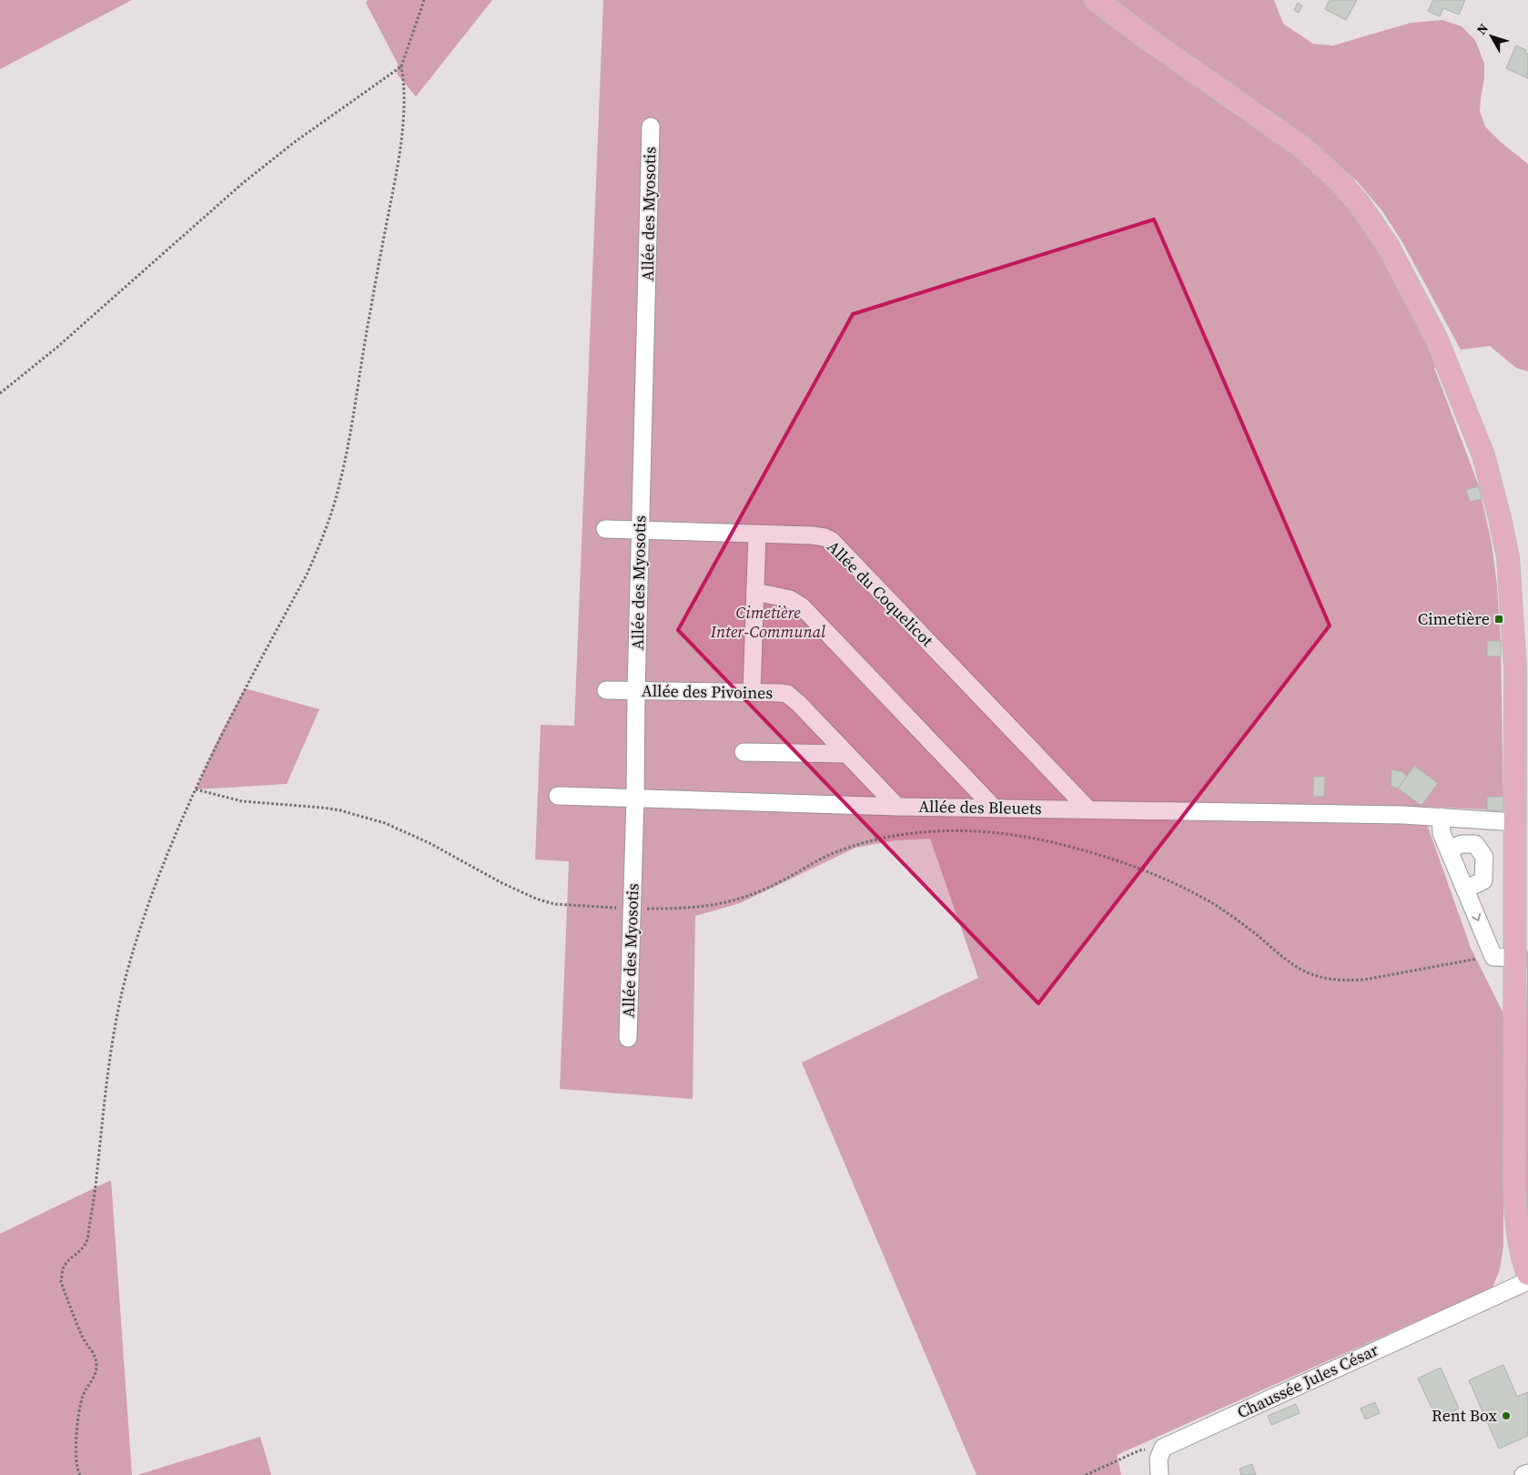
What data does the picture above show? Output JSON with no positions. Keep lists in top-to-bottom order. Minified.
{"streets":{"lane":["Allée des Myosotis","Allée du Coquelicot","Allée des Pivoines","Allée des Bleuets","Chaussée Jules César"]},"crossings":[["Allée des Myosotis","Allée du Coquelicot"],["Allée des Myosotis","Allée des Pivoines"],["Allée des Myosotis","Allée des Bleuets"],["Allée du Coquelicot","Allée des Bleuets"],["Allée des Pivoines","Allée des Bleuets"]],"parks":["Cimetière Inter-Communal"],"places":{"transit":["Cimetière"],"other":["Rent Box"]},"north":"top left"}
